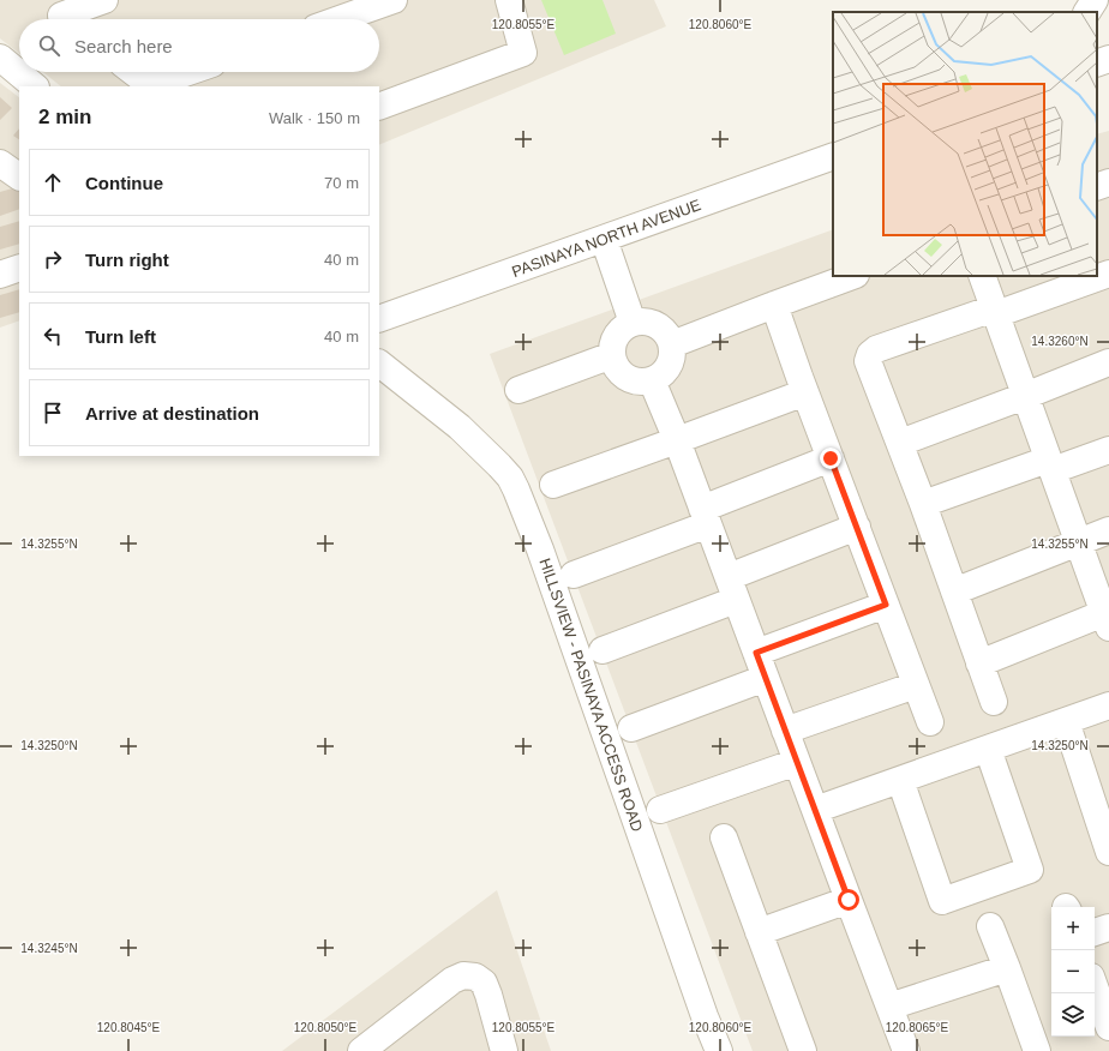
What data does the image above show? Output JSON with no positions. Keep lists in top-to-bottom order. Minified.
{"streets":{"street":["PASINAYA NORTH AVENUE","HILLSVIEW - PASINAYA ACCESS ROAD"]},"page":{"search":"Search here","heading":["2 min","Walk · 150 m"],"list":[["Continue","70 m"],["Turn right","40 m"],["Turn left","40 m"],"Arrive at destination"],"map_buttons":["+","−"]},"coordinates":["120.8055°E","120.8060°E","14.3260°N","14.3255°N","14.3250°N","14.3245°N","120.8045°E","120.8050°E","120.8065°E"]}
